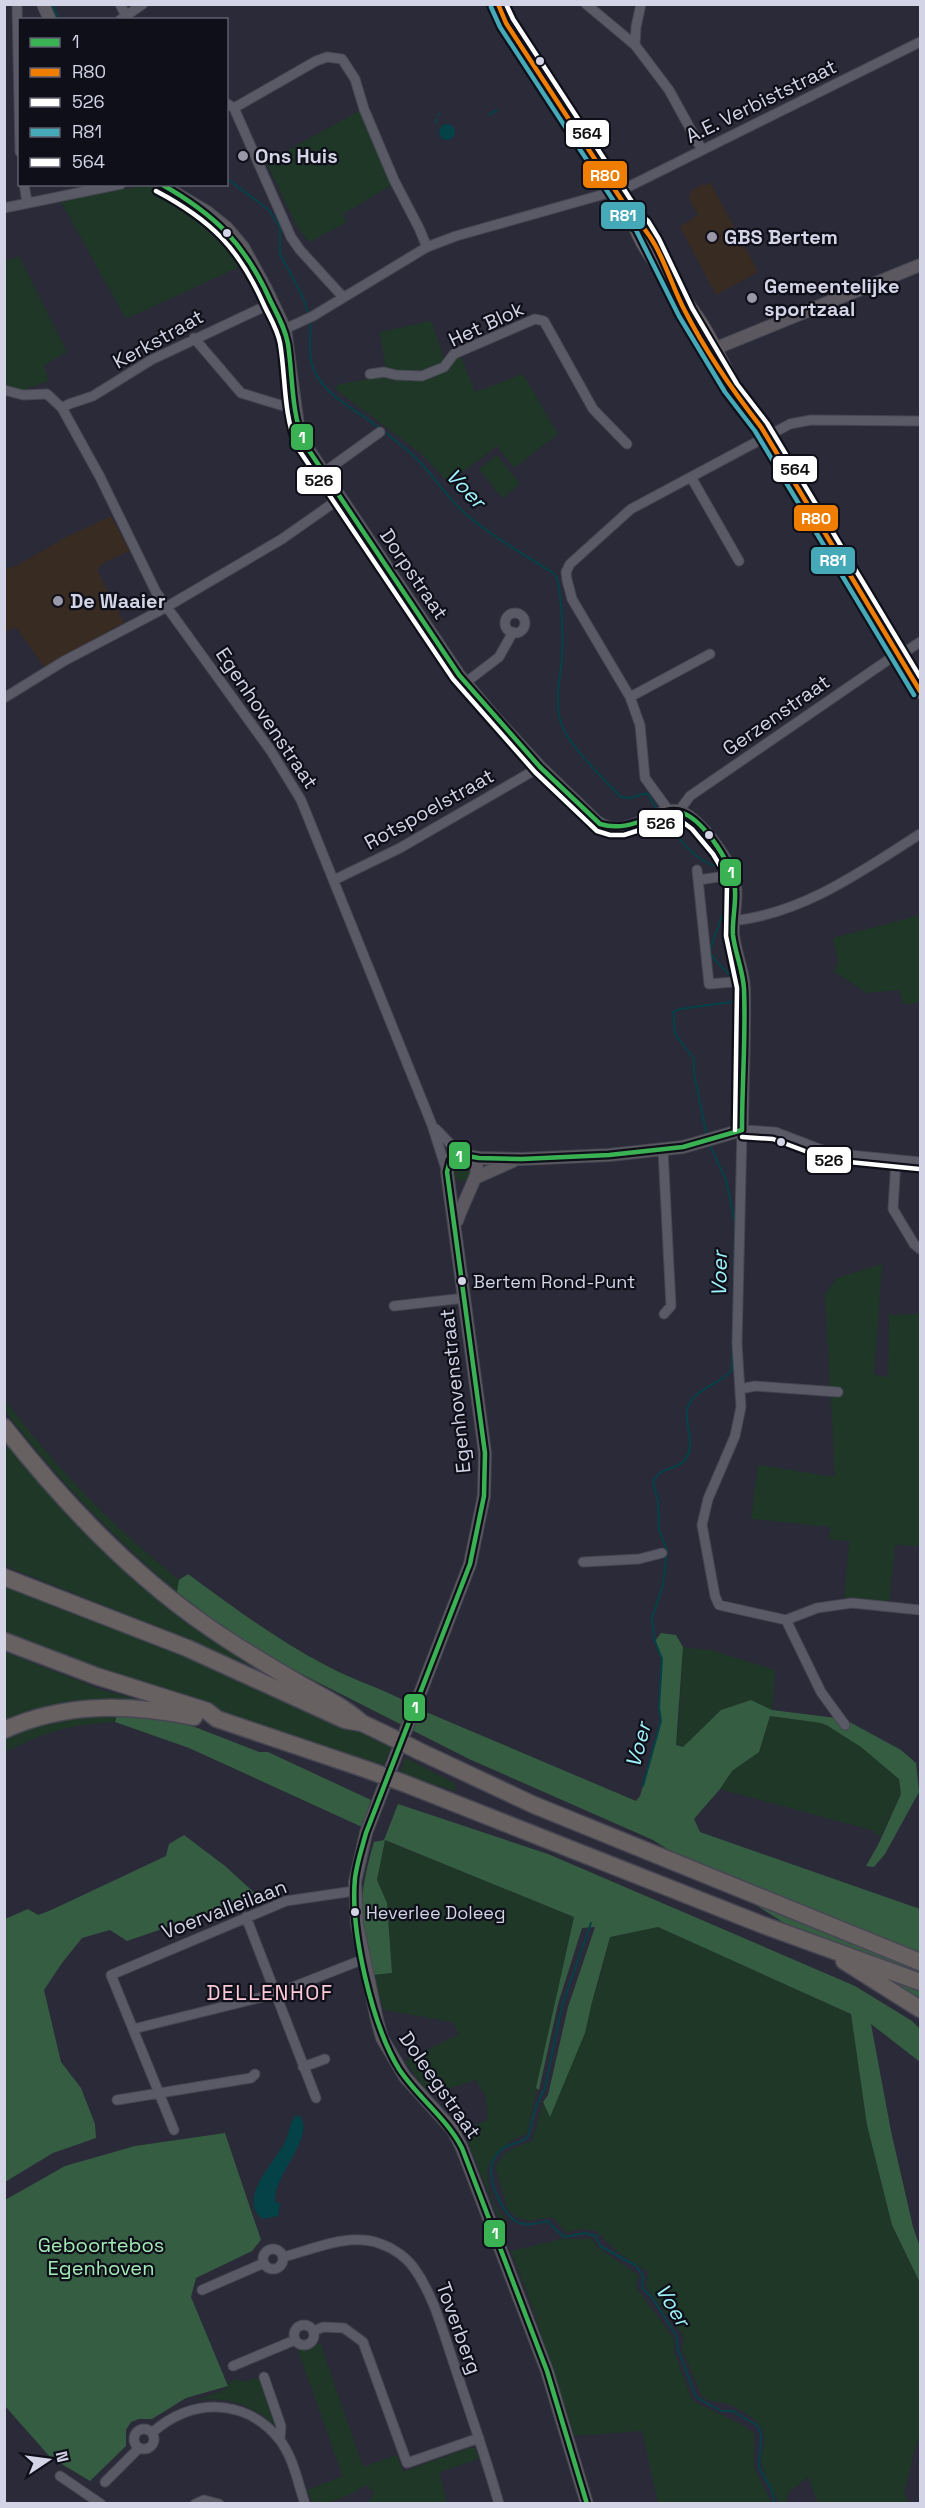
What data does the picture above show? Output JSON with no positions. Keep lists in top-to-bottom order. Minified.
{"streets":{"street":["A.E. Verbiststraat","Het Blok","Kerkstraat","Dorpstraat","Gerzenstraat","Egenhovenstraat","Rotspoelstraat","Voervalleilaan","Doleegstraat","Toverberg"]},"crossings":[["A.E. Verbiststraat","Dorpstraat"],["Kerkstraat","Dorpstraat"],["Kerkstraat","Egenhovenstraat"],["Dorpstraat","Gerzenstraat"],["Dorpstraat","Rotspoelstraat"],["Egenhovenstraat","Rotspoelstraat"],["Egenhovenstraat","Doleegstraat"],["Voervalleilaan","Doleegstraat"]],"districts":["DELLENHOF"],"water":["Voer"],"parks":["Geboortebos Egenhoven"],"places":["Ons Huis","GBS Bertem","Gemeentelijke sportzaal","De Waaier","Bertem Rond-Punt","Heverlee Doleeg"],"lines":["transit line R80","transit line 564","transit line R81","transit line 1","transit line 526"],"legend":["1","R80","526","R81","564"],"north":"right"}
